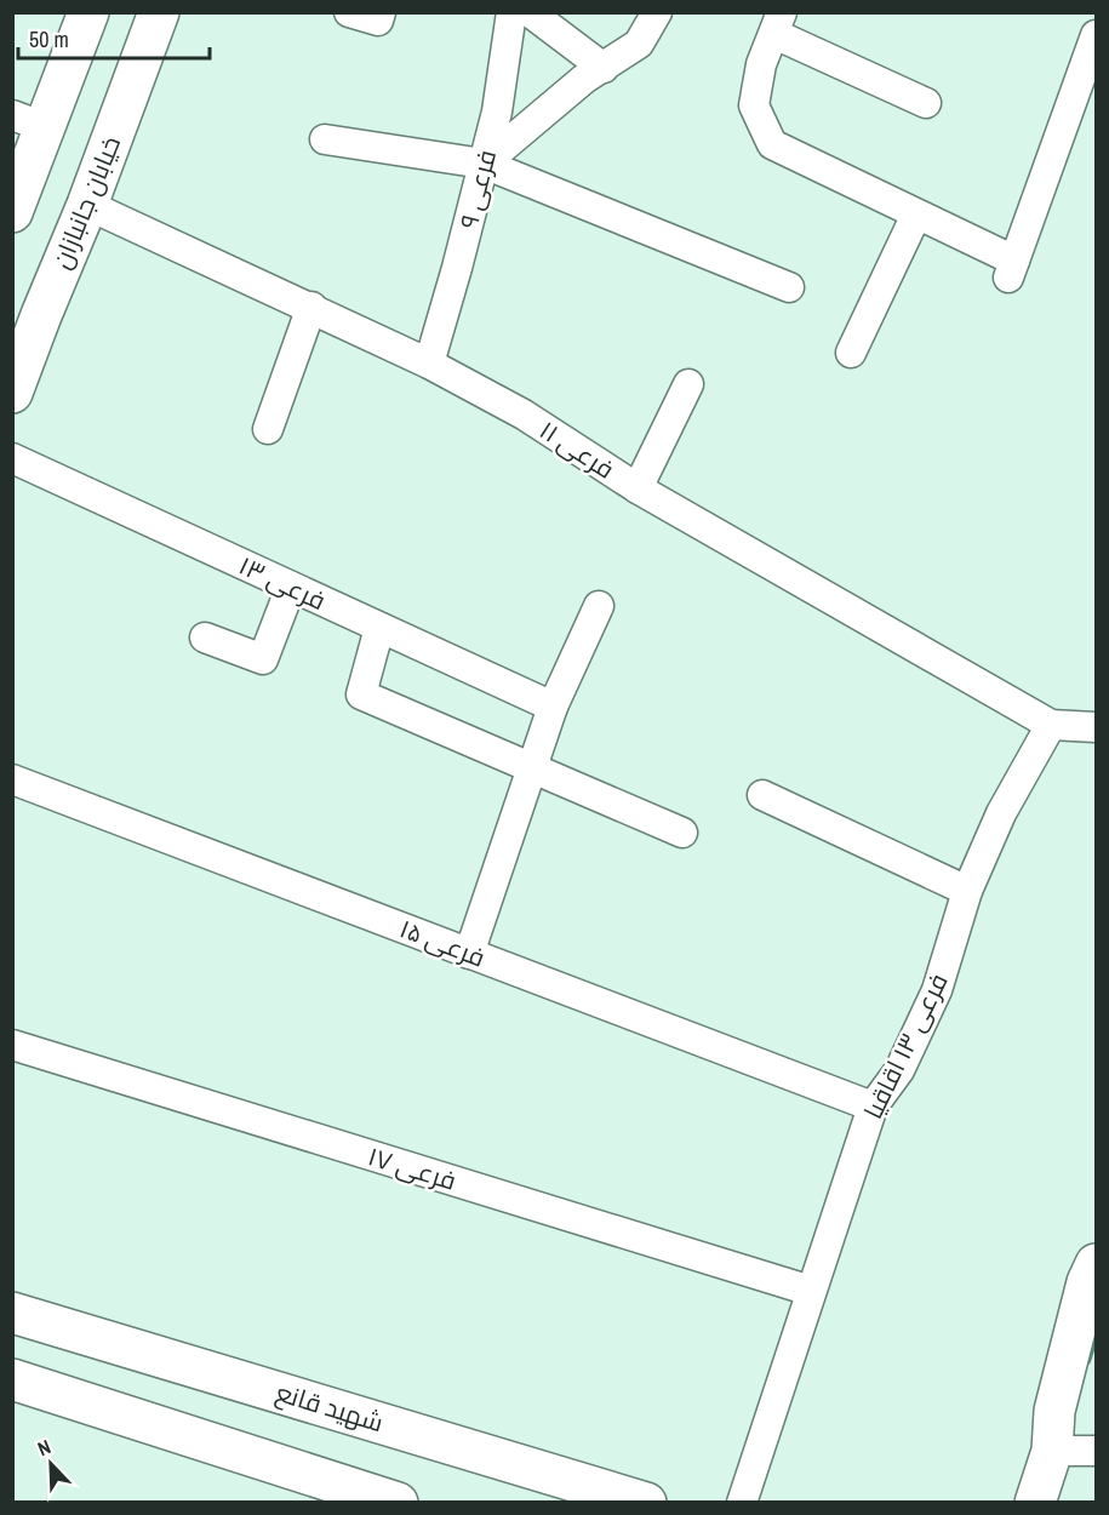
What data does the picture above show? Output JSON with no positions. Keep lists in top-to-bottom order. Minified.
{"streets":{"main road":["خیابان جانبازان","شهید قانع"],"street":["فرعی ۹","فرعی ۱۱","فرعی ۱۳","فرعی ۱۵","فرعی ۱۳ اقاقیا","فرعی ۱۷"]},"crossings":[["فرعی ۹","فرعی ۱۱"],["خیابان جانبازان","فرعی ۱۱"],["فرعی ۱۱","فرعی ۱۳ اقاقیا"],["فرعی ۱۵","فرعی ۱۳ اقاقیا"],["فرعی ۱۳ اقاقیا","فرعی ۱۷"]],"scale_bar":"50 m","north":"top left"}
